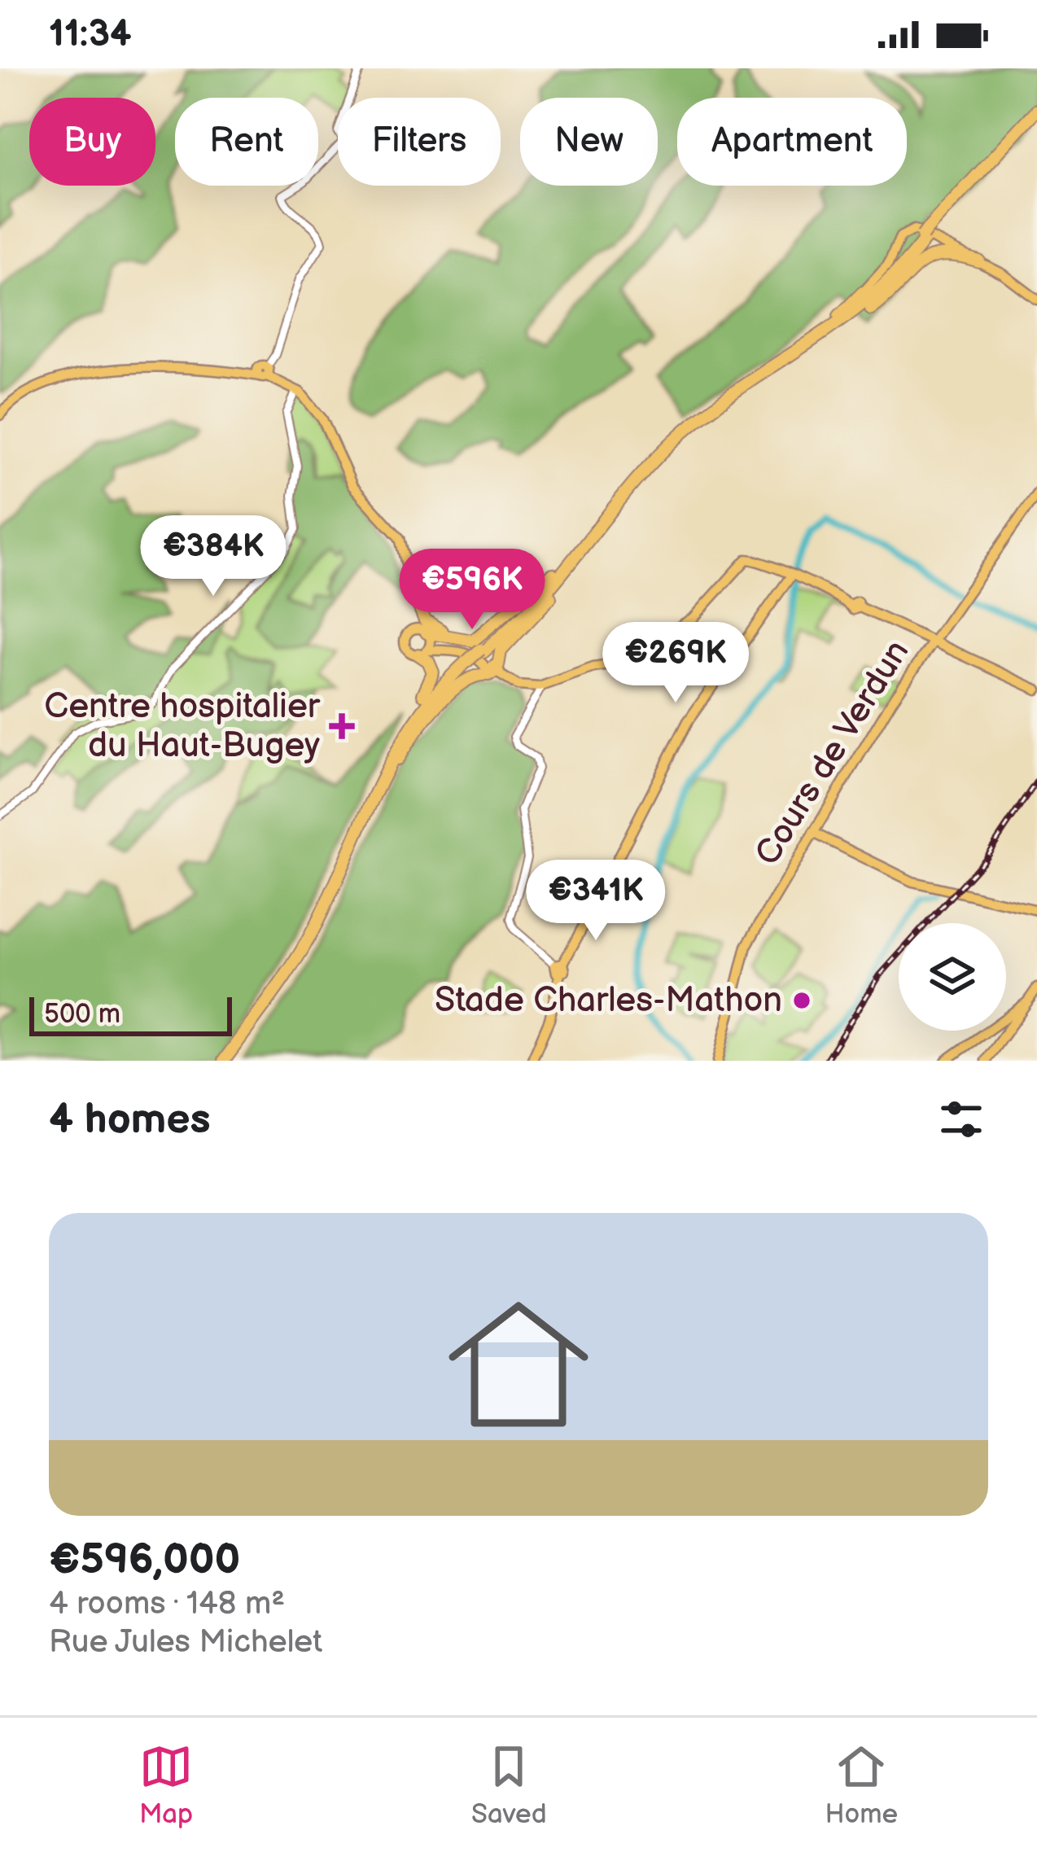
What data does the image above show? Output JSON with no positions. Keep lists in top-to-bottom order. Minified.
{"streets":{"main road":["Cours de Verdun"]},"places":{"health":["Centre hospitalier du Haut-Bugey"],"other":["Stade Charles-Mathon"]},"scale_bar":"500 m","page":{"status":"11:34","chip":["Buy","Rent","Filters","New","Apartment"],"price":["€384K","€596K","€269K","€341K"],"scale":"500 m","heading":"4 homes","list":[{"name":"€596,000","note":"4 rooms · 148 m² · Rue Jules Michelet"}],"tabs":["Map","Saved","Home"]}}
